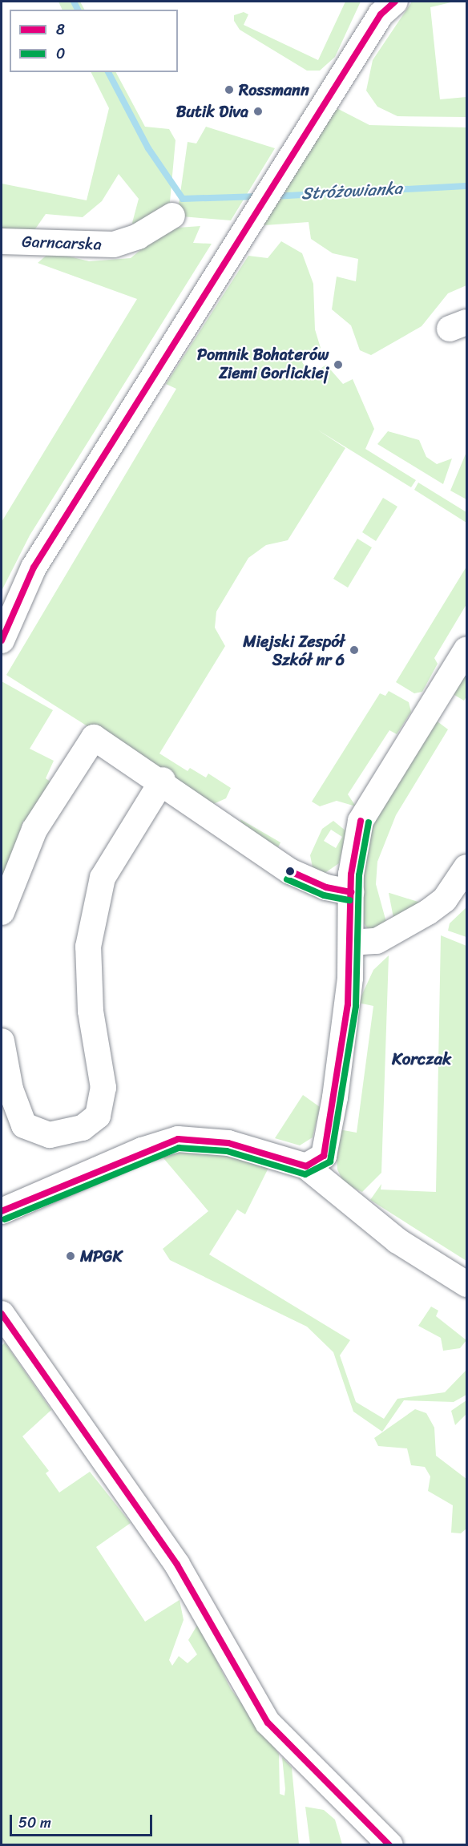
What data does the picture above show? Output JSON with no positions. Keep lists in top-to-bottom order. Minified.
{"streets":{"street":["Garncarska"]},"districts":["Korczak"],"water":["Stróżowianka"],"places":["Rossmann","Butik Diva","Pomnik Bohaterów Ziemi Gorlickiej","Miejski Zespół Szkół nr 6","MPGK"],"lines":["transit line 8","transit line 0"],"legend":["8","0"],"scale_bar":"50 m"}
